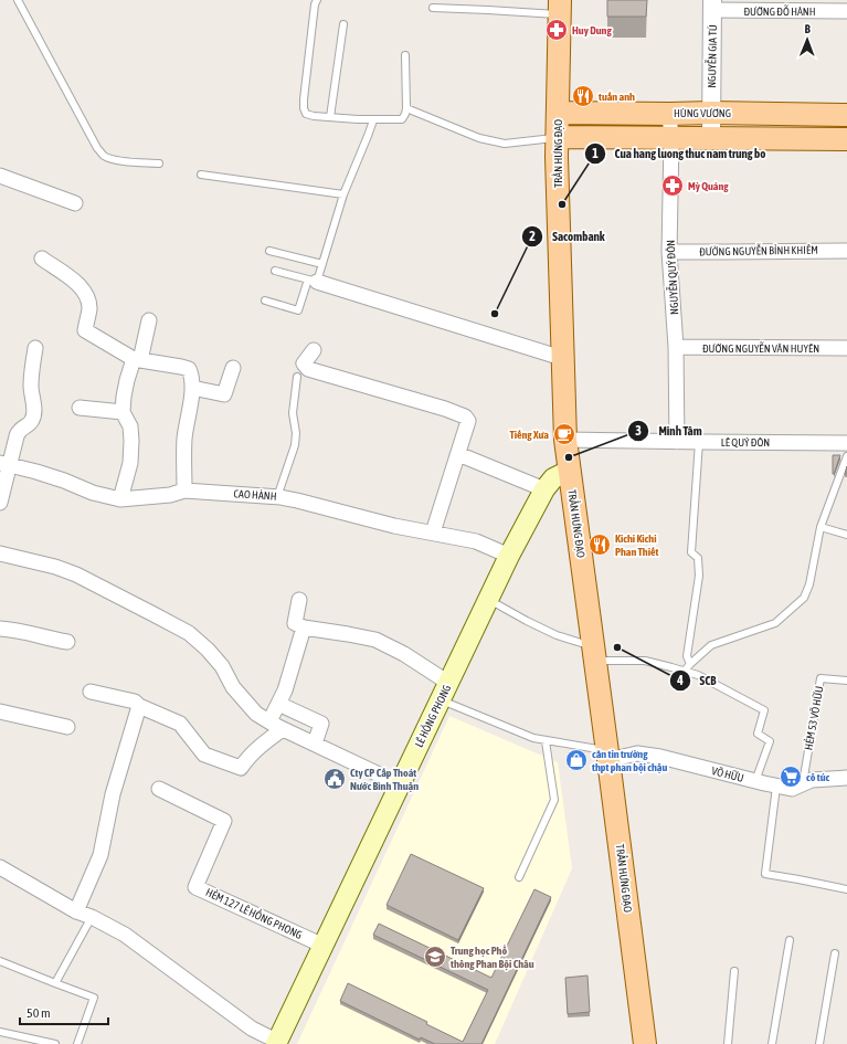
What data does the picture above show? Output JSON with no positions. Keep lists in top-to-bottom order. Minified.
{"streets":{"main road":["HÙNG VƯƠNG","TRẦN HƯNG ĐẠO","LÊ HỒNG PHONG"],"street":["ĐƯỜNG ĐỖ HÀNH","NGUYỄN GIA TÚ","ĐƯỜNG NGUYỄN BỈNH KHIÊM","NGUYỄN QUÝ ĐÔN","ĐƯỜNG NGUYỄN VĂN HUYÊN","LÊ QUÝ ĐÔN","CAO HÀNH","VÕ HỮU","HẺM 127 LÊ HỒNG PHONG"],"lane":["HẺM 53 VÕ HỮU"]},"crossings":[["ĐƯỜNG ĐỖ HÀNH","NGUYỄN GIA TÚ"],["NGUYỄN GIA TÚ","HÙNG VƯƠNG"],["HÙNG VƯƠNG","TRẦN HƯNG ĐẠO"],["HÙNG VƯƠNG","NGUYỄN QUÝ ĐÔN"],["TRẦN HƯNG ĐẠO","LÊ QUÝ ĐÔN"],["TRẦN HƯNG ĐẠO","LÊ HỒNG PHONG"],["TRẦN HƯNG ĐẠO","VÕ HỮU"],["ĐƯỜNG NGUYỄN BỈNH KHIÊM","NGUYỄN QUÝ ĐÔN"],["NGUYỄN QUÝ ĐÔN","ĐƯỜNG NGUYỄN VĂN HUYÊN"],["NGUYỄN QUÝ ĐÔN","LÊ QUÝ ĐÔN"],["CAO HÀNH","LÊ HỒNG PHONG"],["LÊ HỒNG PHONG","HẺM 127 LÊ HỒNG PHONG"],["HẺM 53 VÕ HỮU","VÕ HỮU"]],"places":{"pharmacy":["Huy Dung","Mỳ Quảng"],"restaurant":["tuấn anh","Kichi Kichi Phan Thiết"],"other":["Cua hang luong thuc nam trung bo","Sacombank","Minh Tâm","SCB"],"cafe":["Tiếng Xưa"],"shop":["căn tin trường thpt phan bội chậu"],"supermarket":["cô túc"],"public building":["Cty CP Cấp Thoát Nước Bình Thuận"],"school or university":["Trung học Phổ thông Phan Bội Châu"]},"scale_bar":"50 m","north":"top"}
